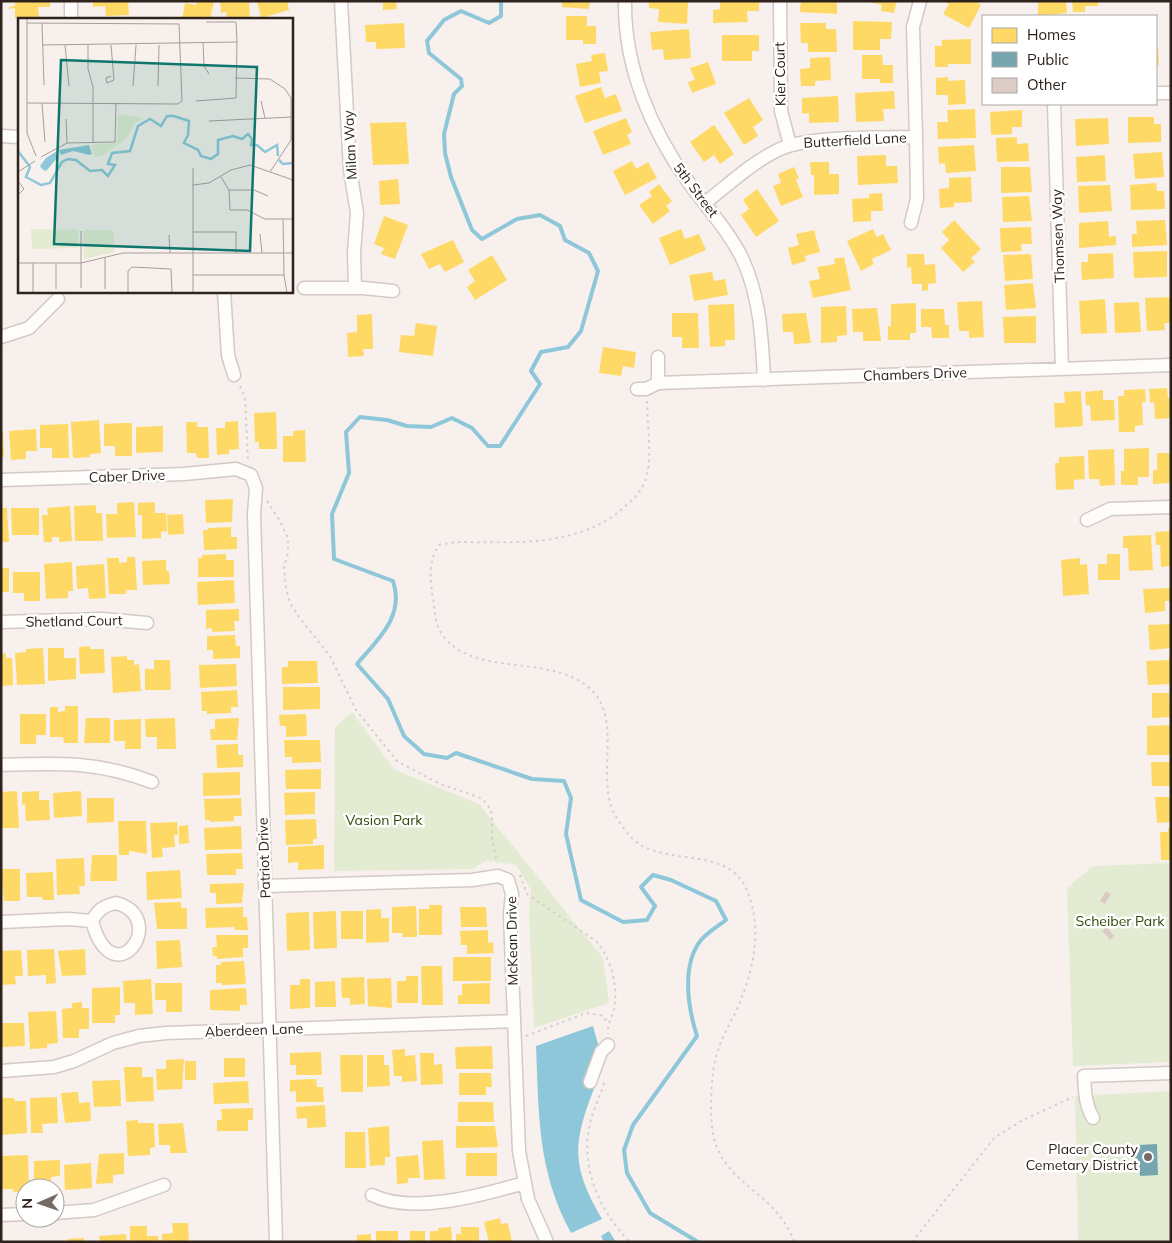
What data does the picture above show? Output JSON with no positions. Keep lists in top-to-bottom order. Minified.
{"streets":{"street":["Kier Court","Butterfield Lane","Milan Way","5th Street","Thomsen Way","Chambers Drive","Caber Drive","Shetland Court","Patriot Drive","McKean Drive","Aberdeen Lane"]},"crossings":[["Kier Court","Butterfield Lane"],["Butterfield Lane","5th Street"],["5th Street","Chambers Drive"],["Thomsen Way","Chambers Drive"],["Caber Drive","Patriot Drive"],["Patriot Drive","McKean Drive"],["Patriot Drive","Aberdeen Lane"],["McKean Drive","Aberdeen Lane"]],"parks":["Vasion Park","Scheiber Park"],"places":["Placer County Cemetary District"],"legend":["Homes","Public","Other"],"north":"left"}
